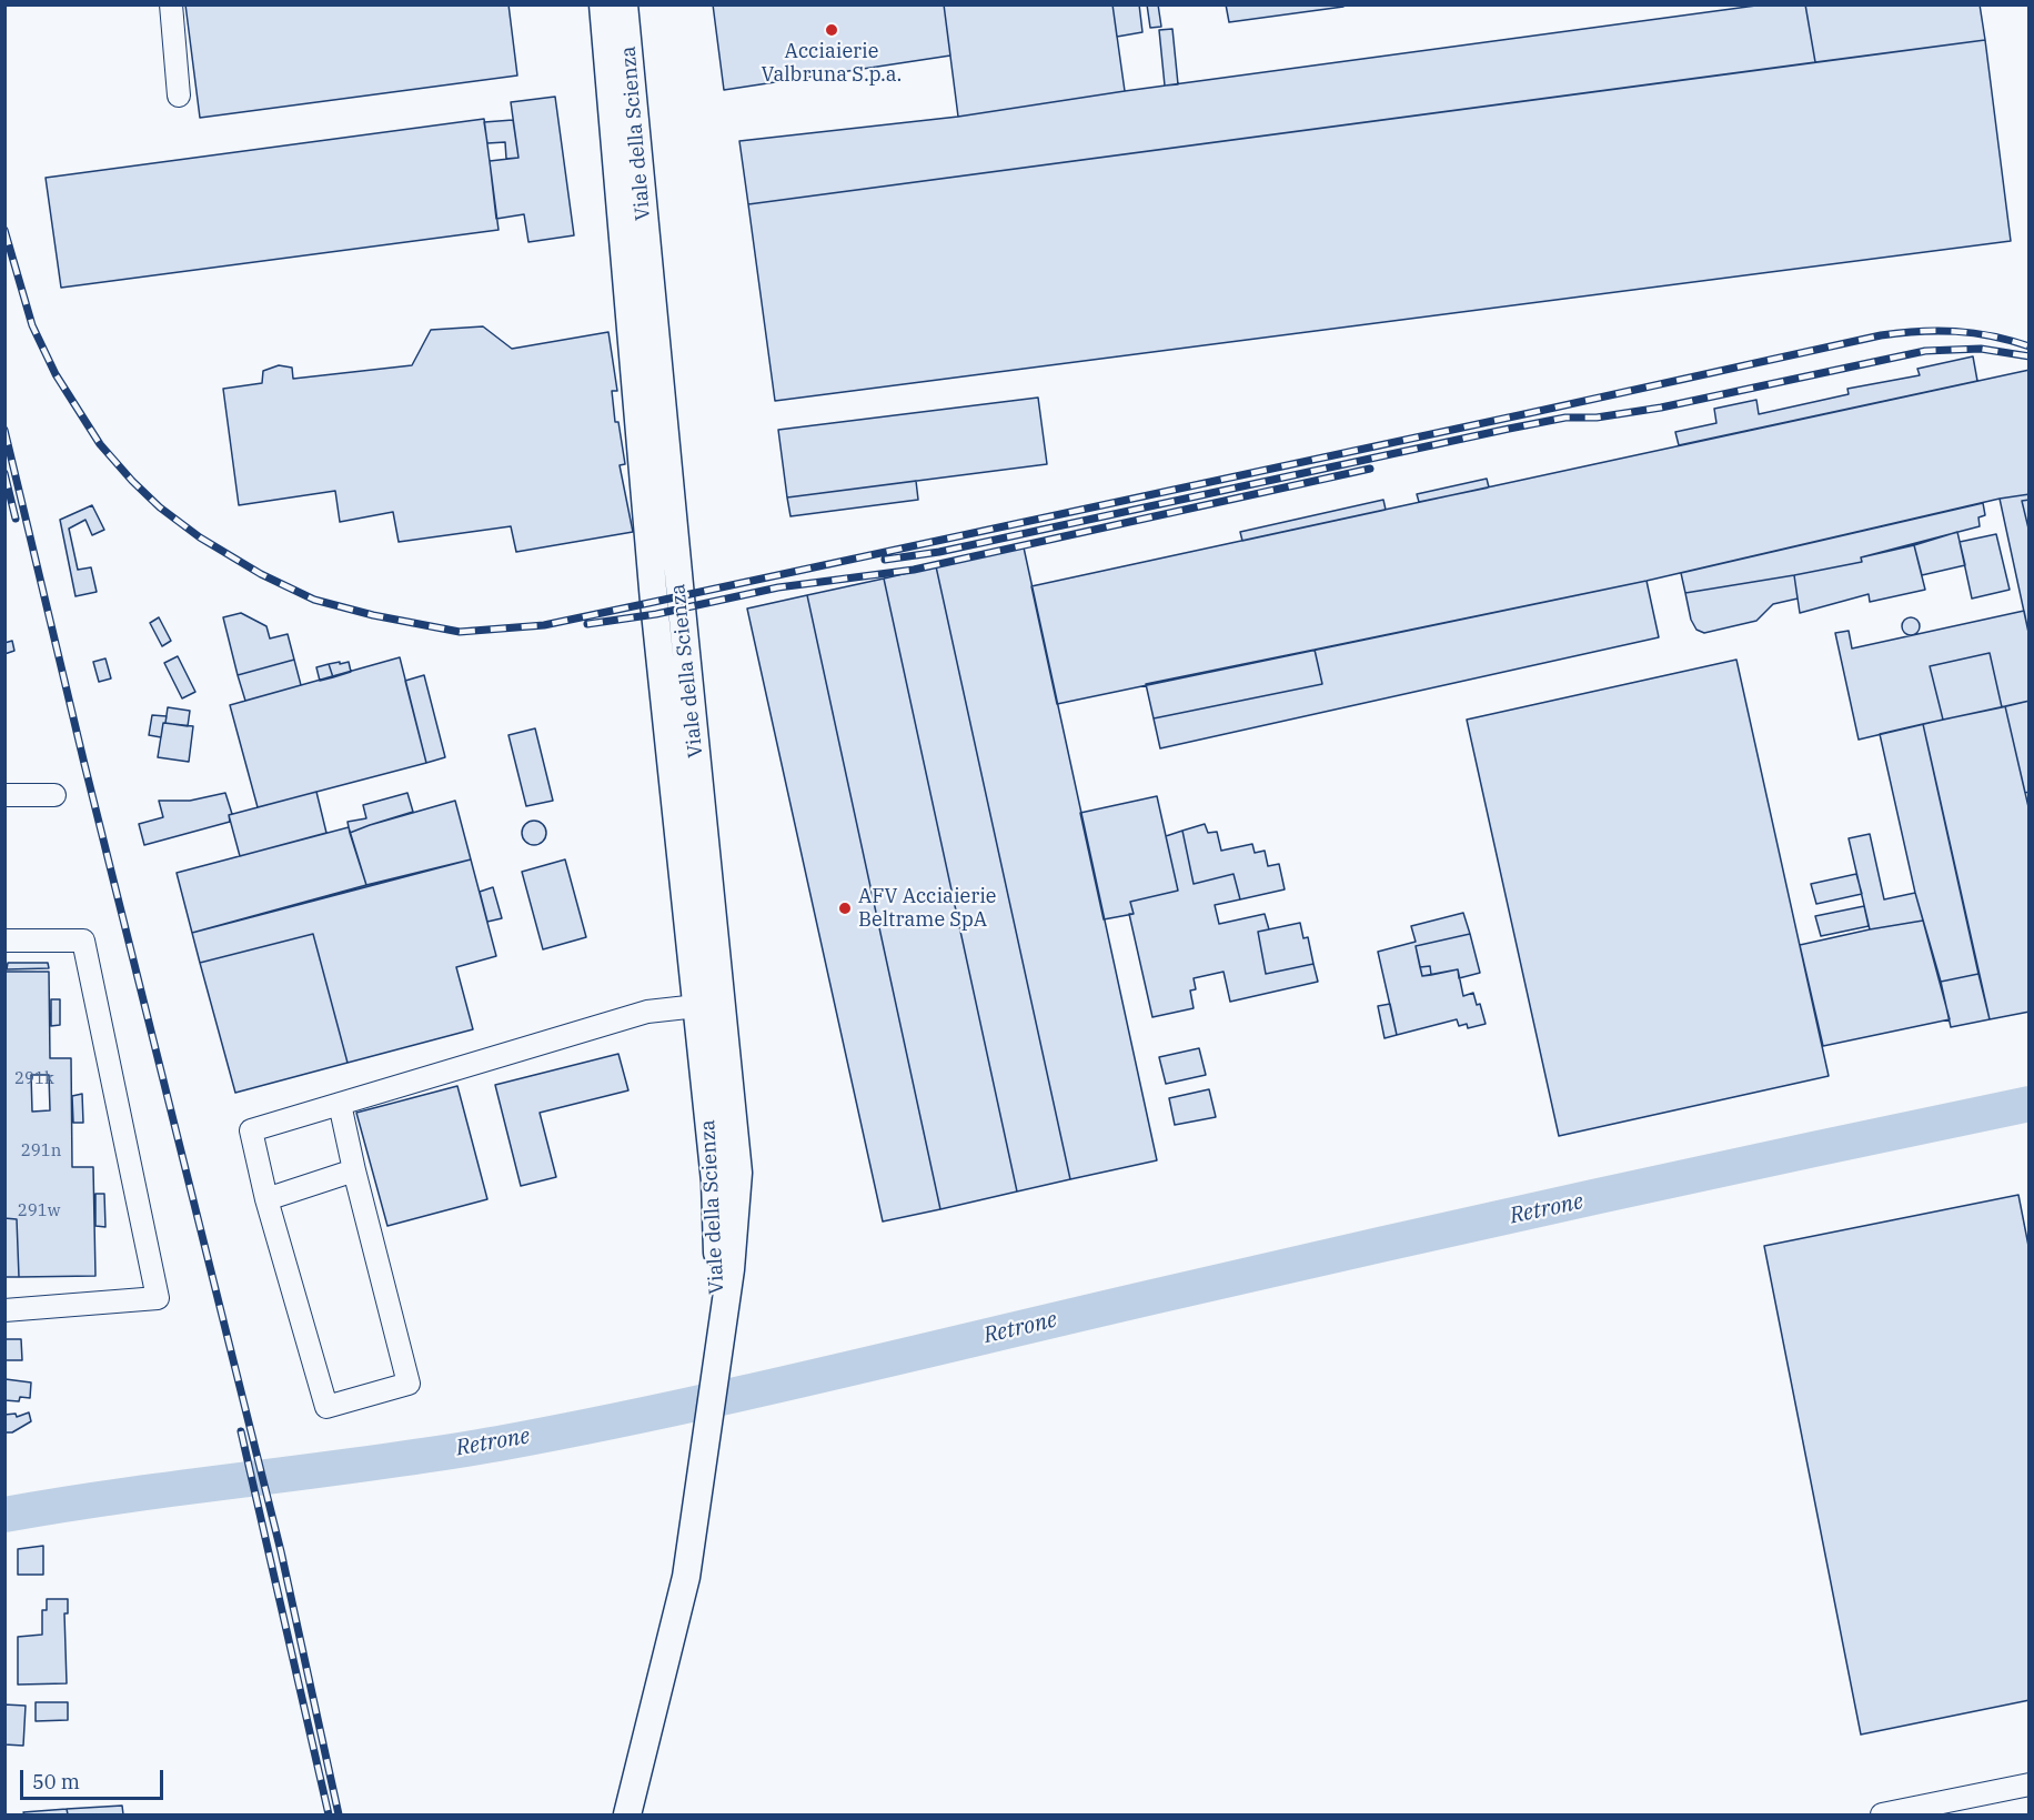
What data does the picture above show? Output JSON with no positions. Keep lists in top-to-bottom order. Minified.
{"streets":{"main road":["Viale della Scienza"]},"water":["Retrone"],"places":["Acciaierie Valbruna S.p.a.","AFV Acciaierie Beltrame SpA"],"house_numbers":["291k","291n","291w"],"scale_bar":"50 m"}
